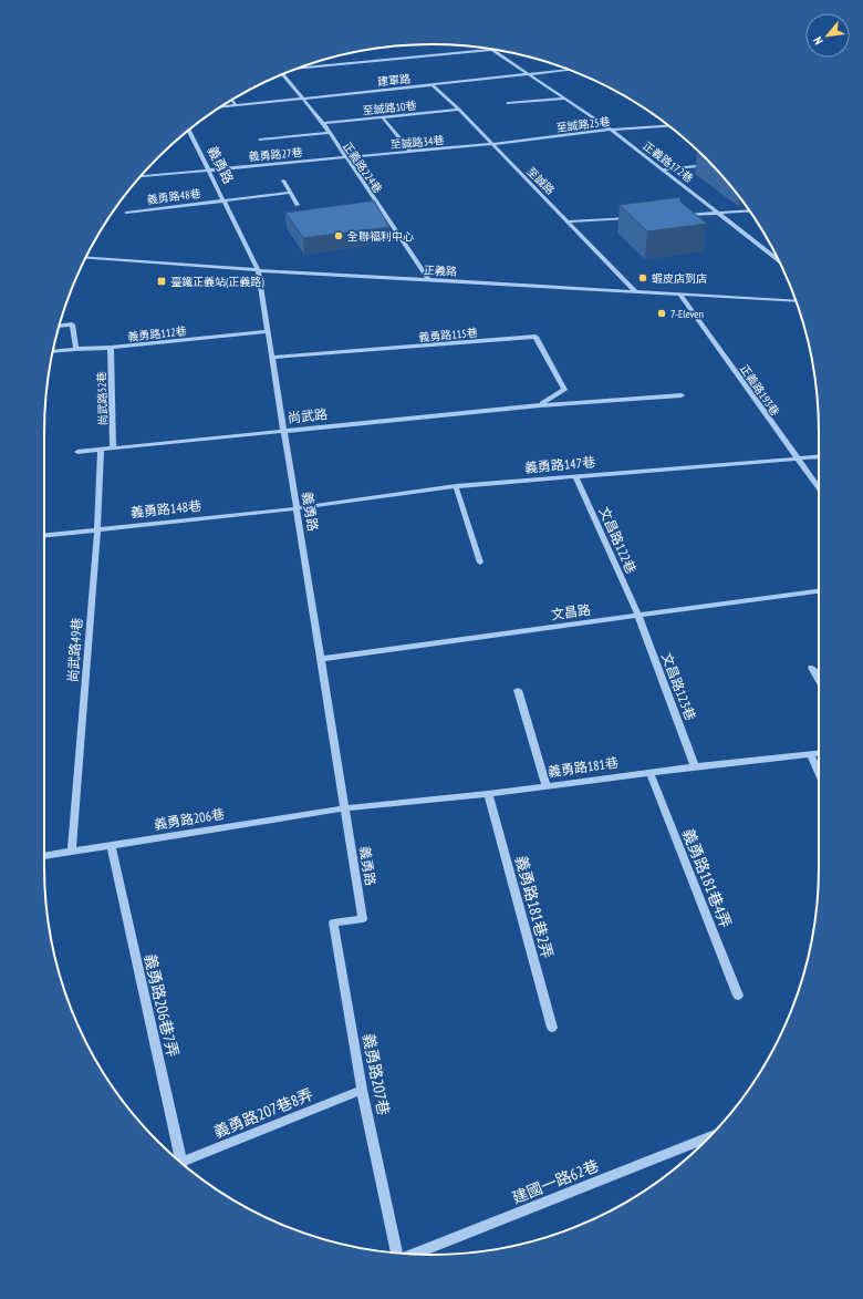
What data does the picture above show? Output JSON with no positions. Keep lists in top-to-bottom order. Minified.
{"streets":{"street":["建軍路","至誠路10巷","至誠路25巷","至誠路34巷","義勇路27巷","正義路172巷","義勇路","正義路224巷","至誠路","義勇路48巷","正義路","義勇路112巷","義勇路115巷","正義路193巷","尚武路52巷","尚武路","義勇路147巷","義勇路148巷","文昌路122巷","文昌路","尚武路49巷","文昌路123巷","義勇路181巷","義勇路206巷","義勇路181巷4弄","義勇路181巷2弄","義勇路206巷7弄","義勇路207巷","義勇路207巷8弄","建國一路62巷"]},"crossings":[["建軍路","正義路172巷"],["建軍路","正義路224巷"],["建軍路","至誠路"],["至誠路10巷","正義路224巷"],["至誠路10巷","至誠路"],["至誠路25巷","至誠路34巷"],["至誠路25巷","正義路172巷"],["至誠路25巷","至誠路"],["至誠路34巷","義勇路27巷"],["至誠路34巷","正義路224巷"],["至誠路34巷","至誠路"],["義勇路27巷","義勇路"],["義勇路27巷","正義路224巷"],["義勇路","義勇路48巷"],["義勇路","正義路"],["義勇路","義勇路112巷"],["義勇路","義勇路115巷"],["義勇路","尚武路"],["義勇路","義勇路147巷"],["義勇路","義勇路148巷"],["義勇路","文昌路"],["義勇路","義勇路181巷"],["義勇路","義勇路206巷"],["義勇路","義勇路207巷"],["正義路224巷","正義路"],["至誠路","正義路"],["正義路","正義路193巷"],["義勇路112巷","尚武路52巷"],["義勇路115巷","尚武路"],["正義路193巷","義勇路147巷"],["尚武路52巷","尚武路"],["尚武路","尚武路49巷"],["義勇路147巷","義勇路148巷"],["義勇路147巷","文昌路122巷"],["義勇路148巷","尚武路49巷"],["文昌路122巷","文昌路"],["文昌路122巷","文昌路123巷"],["文昌路","文昌路123巷"],["尚武路49巷","義勇路206巷"],["文昌路123巷","義勇路181巷"],["義勇路181巷","義勇路206巷"],["義勇路181巷","義勇路181巷4弄"],["義勇路181巷","義勇路181巷2弄"],["義勇路206巷","義勇路206巷7弄"],["義勇路207巷","義勇路207巷8弄"]],"places":{"other":["全聯福利中心","蝦皮店到店","7-Eleven"],"transit":["臺鐵正義站(正義路)"]},"north":"bottom left"}
